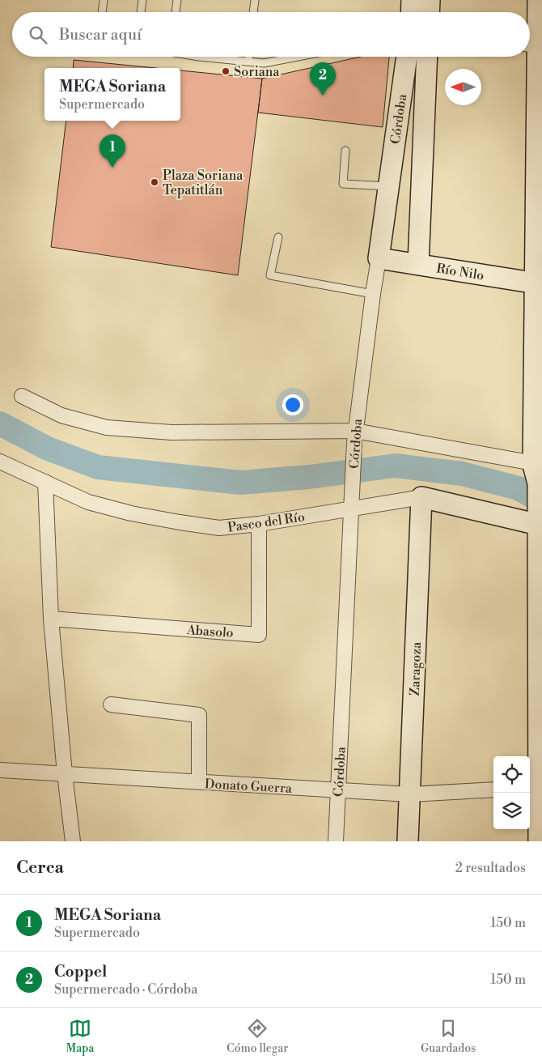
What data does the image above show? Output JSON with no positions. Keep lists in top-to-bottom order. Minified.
{"streets":{"street":["Córdoba","Río Nilo","Paseo del Río","Abasolo","Zaragoza","Donato Guerra"]},"crossings":[["Córdoba","Río Nilo"],["Córdoba","Paseo del Río"],["Córdoba","Donato Guerra"],["Paseo del Río","Abasolo"],["Paseo del Río","Zaragoza"],["Zaragoza","Donato Guerra"]],"places":["Soriana","Plaza Soriana Tepatitlán"],"north":"left","page":{"search":"Buscar aquí","pins":["2","1"],"popup":["MEGA Soriana","Supermercado"],"heading":["Cerca","2 resultados"],"list":[{"mark":"1","name":"MEGA Soriana","note":"Supermercado","value":"150 m"},{"mark":"2","name":"Coppel","note":"Supermercado · Córdoba","value":"150 m"}],"nav":["Mapa","Cómo llegar","Guardados"]}}
